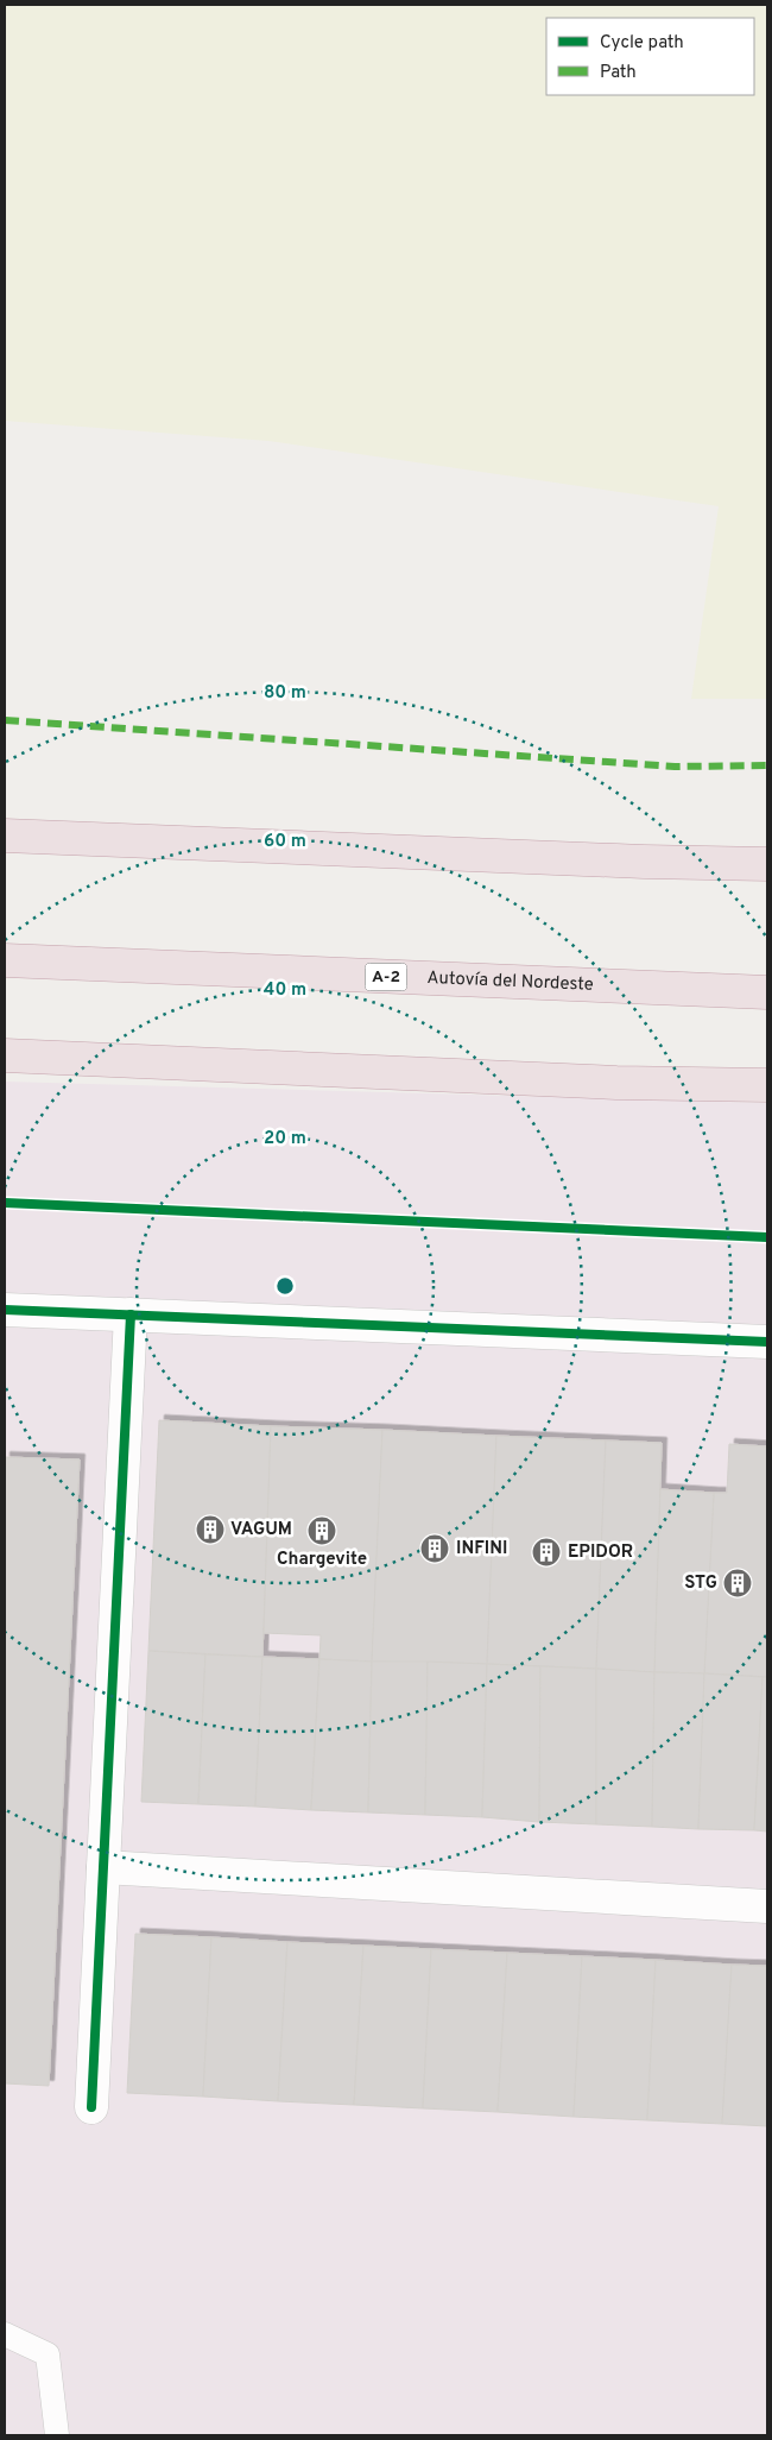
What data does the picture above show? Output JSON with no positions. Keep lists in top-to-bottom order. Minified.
{"streets":{"highway":["A-2","Autovía del Nordeste"]},"places":{"building":["VAGUM","Chargevite","INFINI","EPIDOR","STG"]},"legend":["Cycle path","Path"],"rings":["80 m","60 m","40 m","20 m"]}
